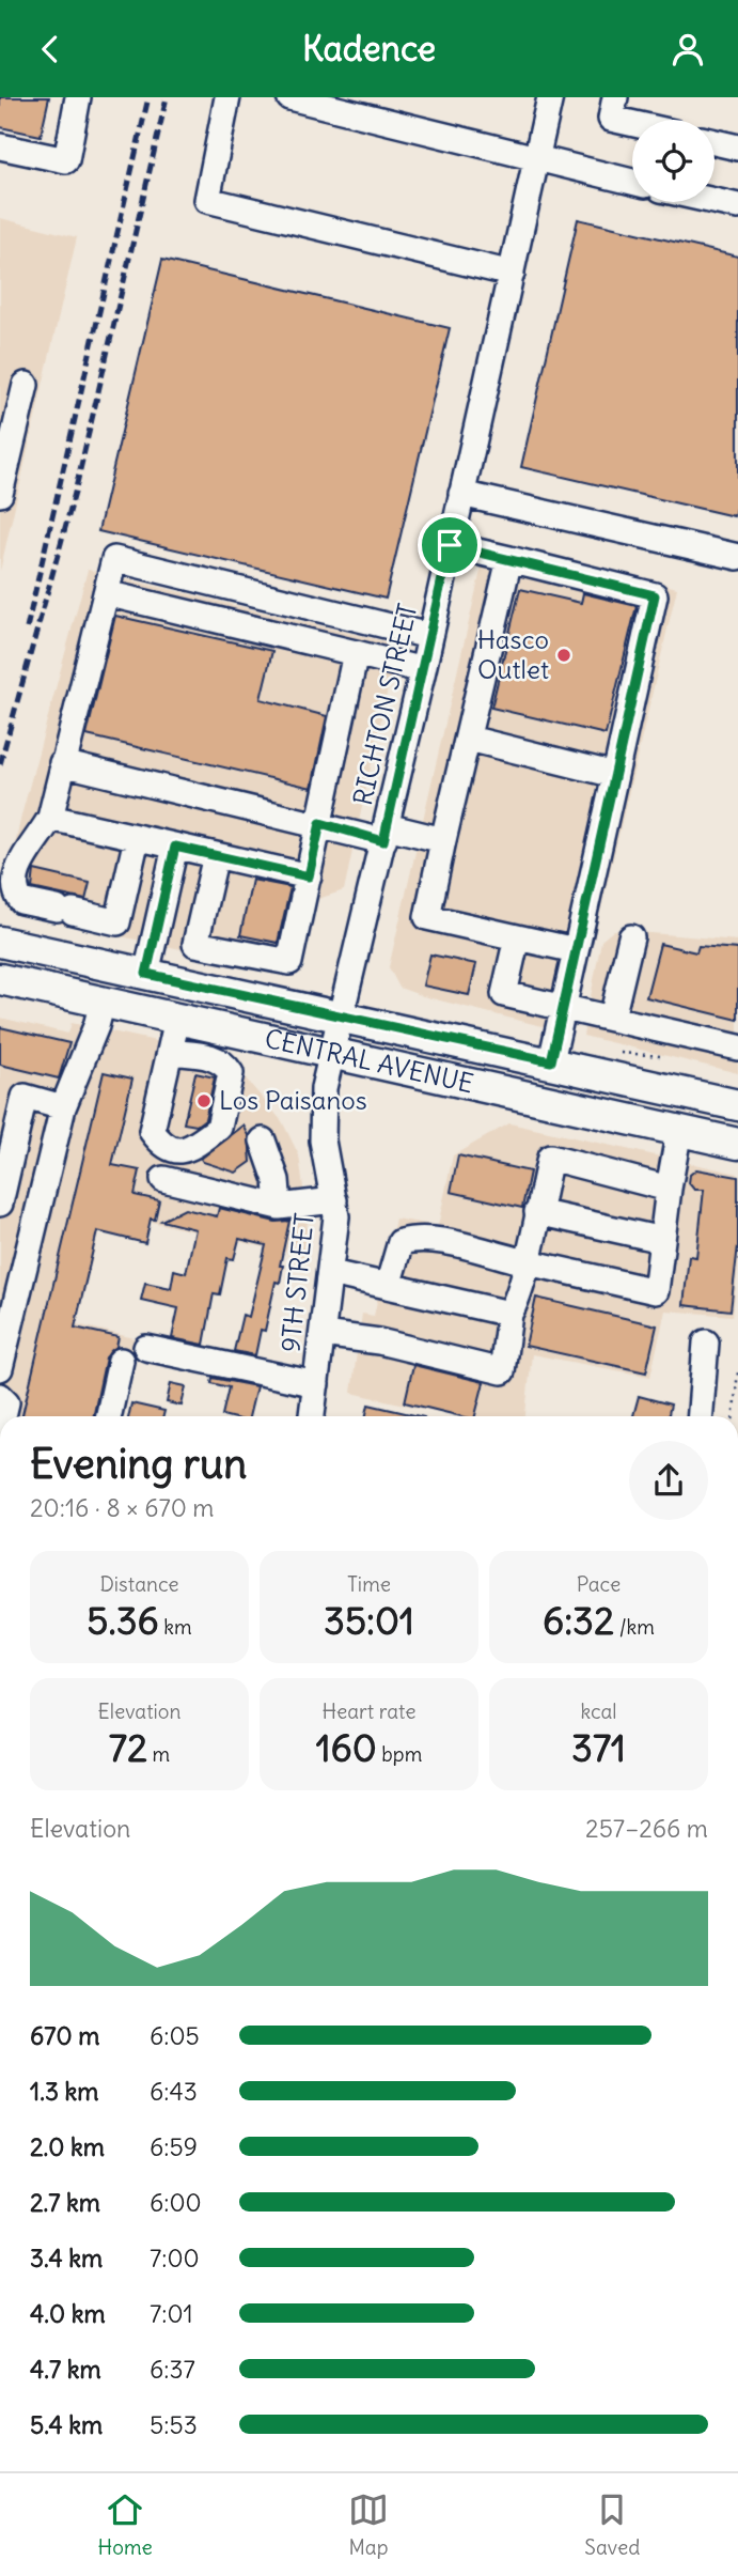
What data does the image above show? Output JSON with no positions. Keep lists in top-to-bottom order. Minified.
{"streets":{"main road":["CENTRAL AVENUE"],"street":["RICHTON STREET","9TH STREET"]},"crossings":[["RICHTON STREET","CENTRAL AVENUE"],["RICHTON STREET","9TH STREET"],["CENTRAL AVENUE","9TH STREET"]],"places":["Hasco Outlet","Los Paisanos"],"page":{"header":"Kadence","heading":["Evening run","20:16 · 8 × 670 m"],"stats":[["Distance","5.36 km"],["Time","35:01"],["Pace","6:32 /km"],["Elevation","72 m"],["Heart rate","160 bpm"],["kcal","371"]],"chart":["Elevation","257–266 m"],"list":[{"name":"670 m","note":"6:05"},{"name":"1.3 km","note":"6:43"},{"name":"2.0 km","note":"6:59"},{"name":"2.7 km","note":"6:00"},{"name":"3.4 km","note":"7:00"},{"name":"4.0 km","note":"7:01"},{"name":"4.7 km","note":"6:37"},{"name":"5.4 km","note":"5:53"}],"tabs":["Home","Map","Saved"]}}
